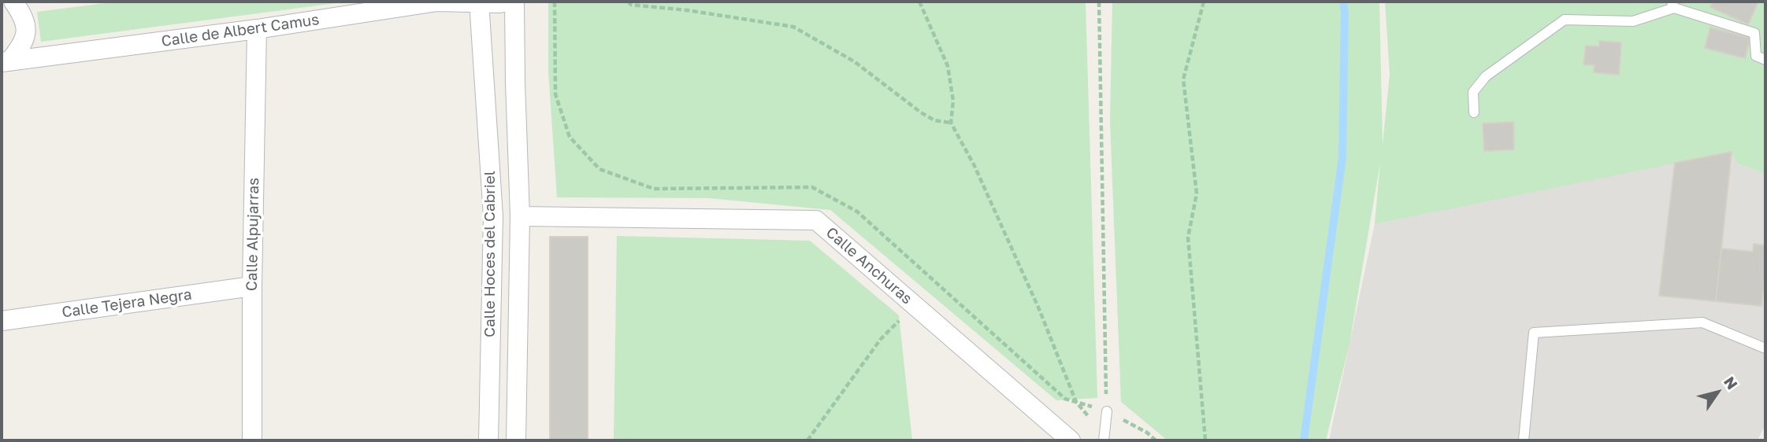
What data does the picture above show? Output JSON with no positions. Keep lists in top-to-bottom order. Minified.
{"streets":{"street":["Calle de Albert Camus","Calle Alpujarras","Calle Hoces del Cabriel","Calle Anchuras","Calle Tejera Negra"]},"crossings":[["Calle de Albert Camus","Calle Alpujarras"],["Calle de Albert Camus","Calle Hoces del Cabriel"],["Calle Alpujarras","Calle Tejera Negra"],["Calle Hoces del Cabriel","Calle Anchuras"]],"north":"top right"}
